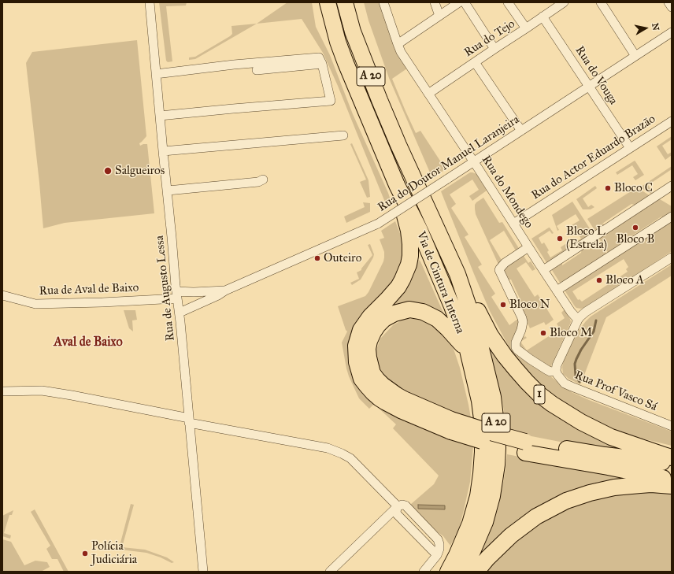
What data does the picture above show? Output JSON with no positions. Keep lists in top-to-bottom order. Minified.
{"streets":{"highway":["A 20","Via de Cintura Interna","1"],"street":["Rua do Tejo","Rua do Vouga","Rua do Actor Eduardo Brazão","Rua do Doutor Manuel Laranjeira","Rua do Mondego","Rua de Augusto Lessa","Rua de Aval de Baixo","Rua Prof Vasco Sá"]},"crossings":[["Rua do Tejo","Rua do Vouga"],["Rua do Tejo","Rua do Mondego"],["Rua do Vouga","Rua do Actor Eduardo Brazão"],["Rua do Vouga","Rua do Doutor Manuel Laranjeira"],["Rua do Actor Eduardo Brazão","Rua do Mondego"],["Rua do Doutor Manuel Laranjeira","Rua do Mondego"],["Rua do Doutor Manuel Laranjeira","Rua de Augusto Lessa"],["Rua do Doutor Manuel Laranjeira","Rua de Aval de Baixo"],["Via de Cintura Interna","1"],["Rua de Augusto Lessa","Rua de Aval de Baixo"]],"districts":["Aval de Baixo"],"places":["Salgueiros","Bloco C","Bloco B","Bloco L (Estrela)","Outeiro","Bloco A","Bloco N","Bloco M","Polícia Judiciária"],"north":"right"}
